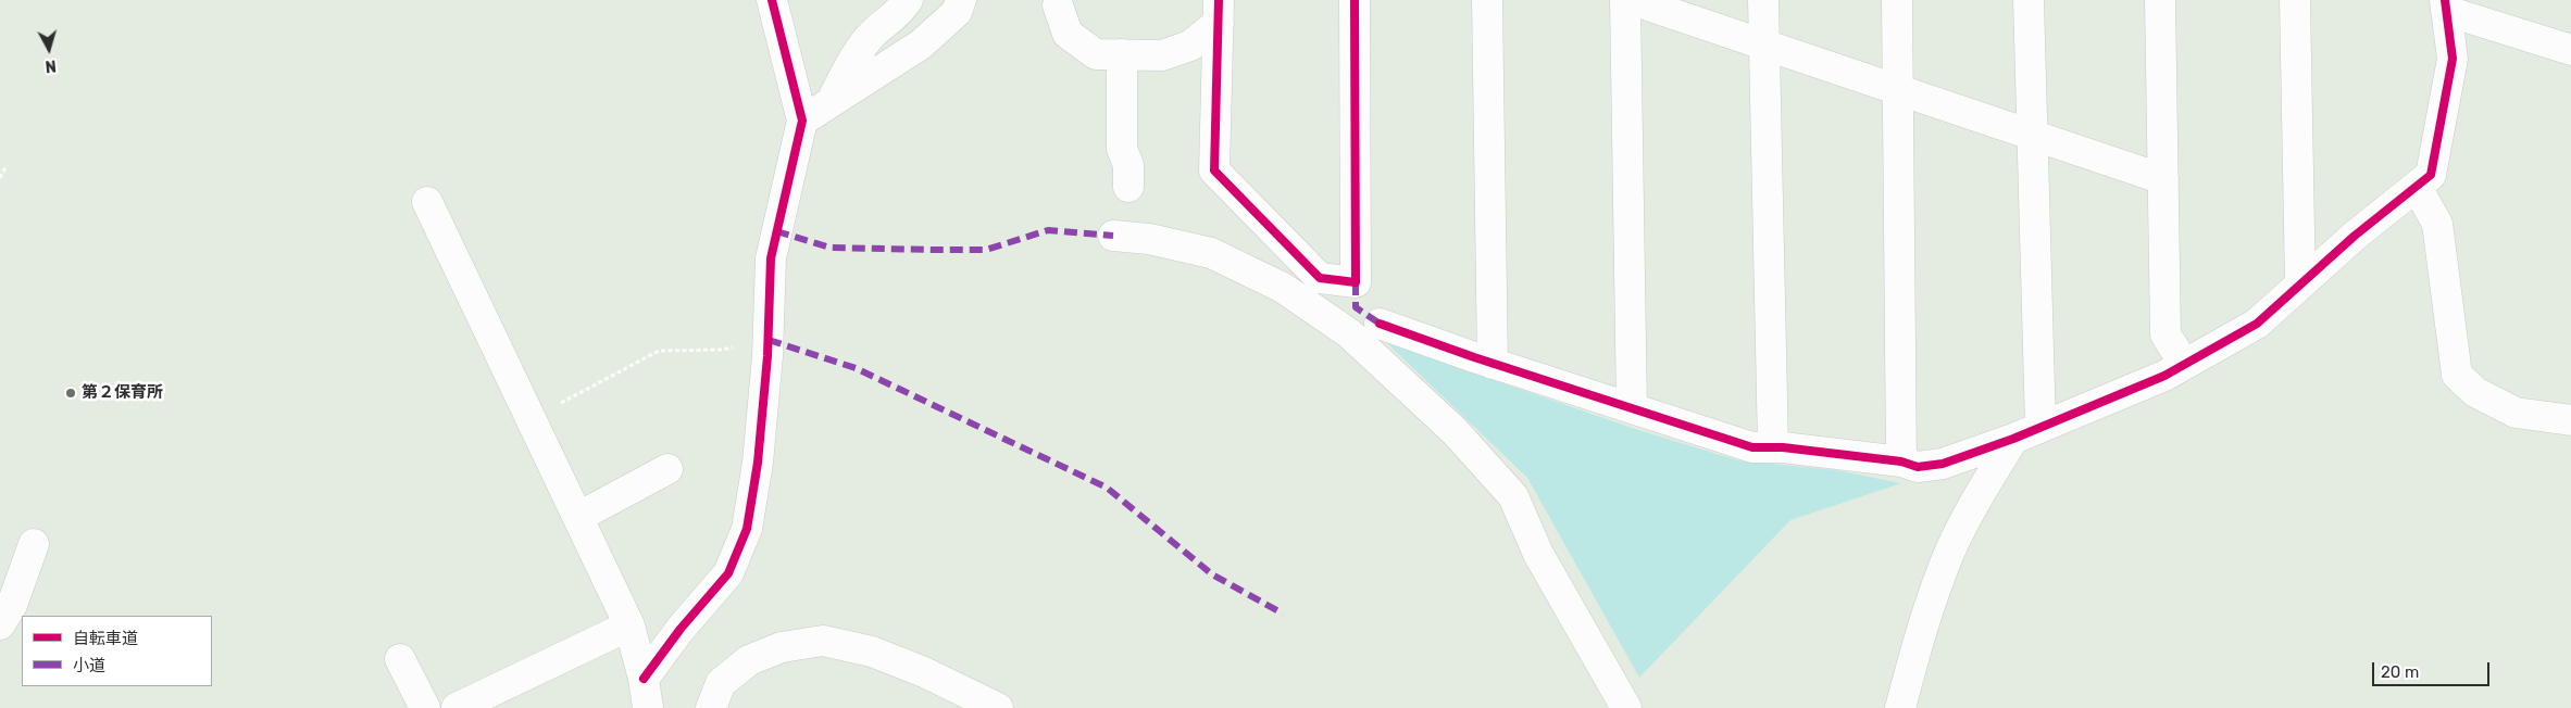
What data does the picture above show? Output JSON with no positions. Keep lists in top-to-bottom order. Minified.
{"places":["第２保育所"],"legend":["自転車道","小道"],"scale_bar":"20 m","north":"bottom"}
